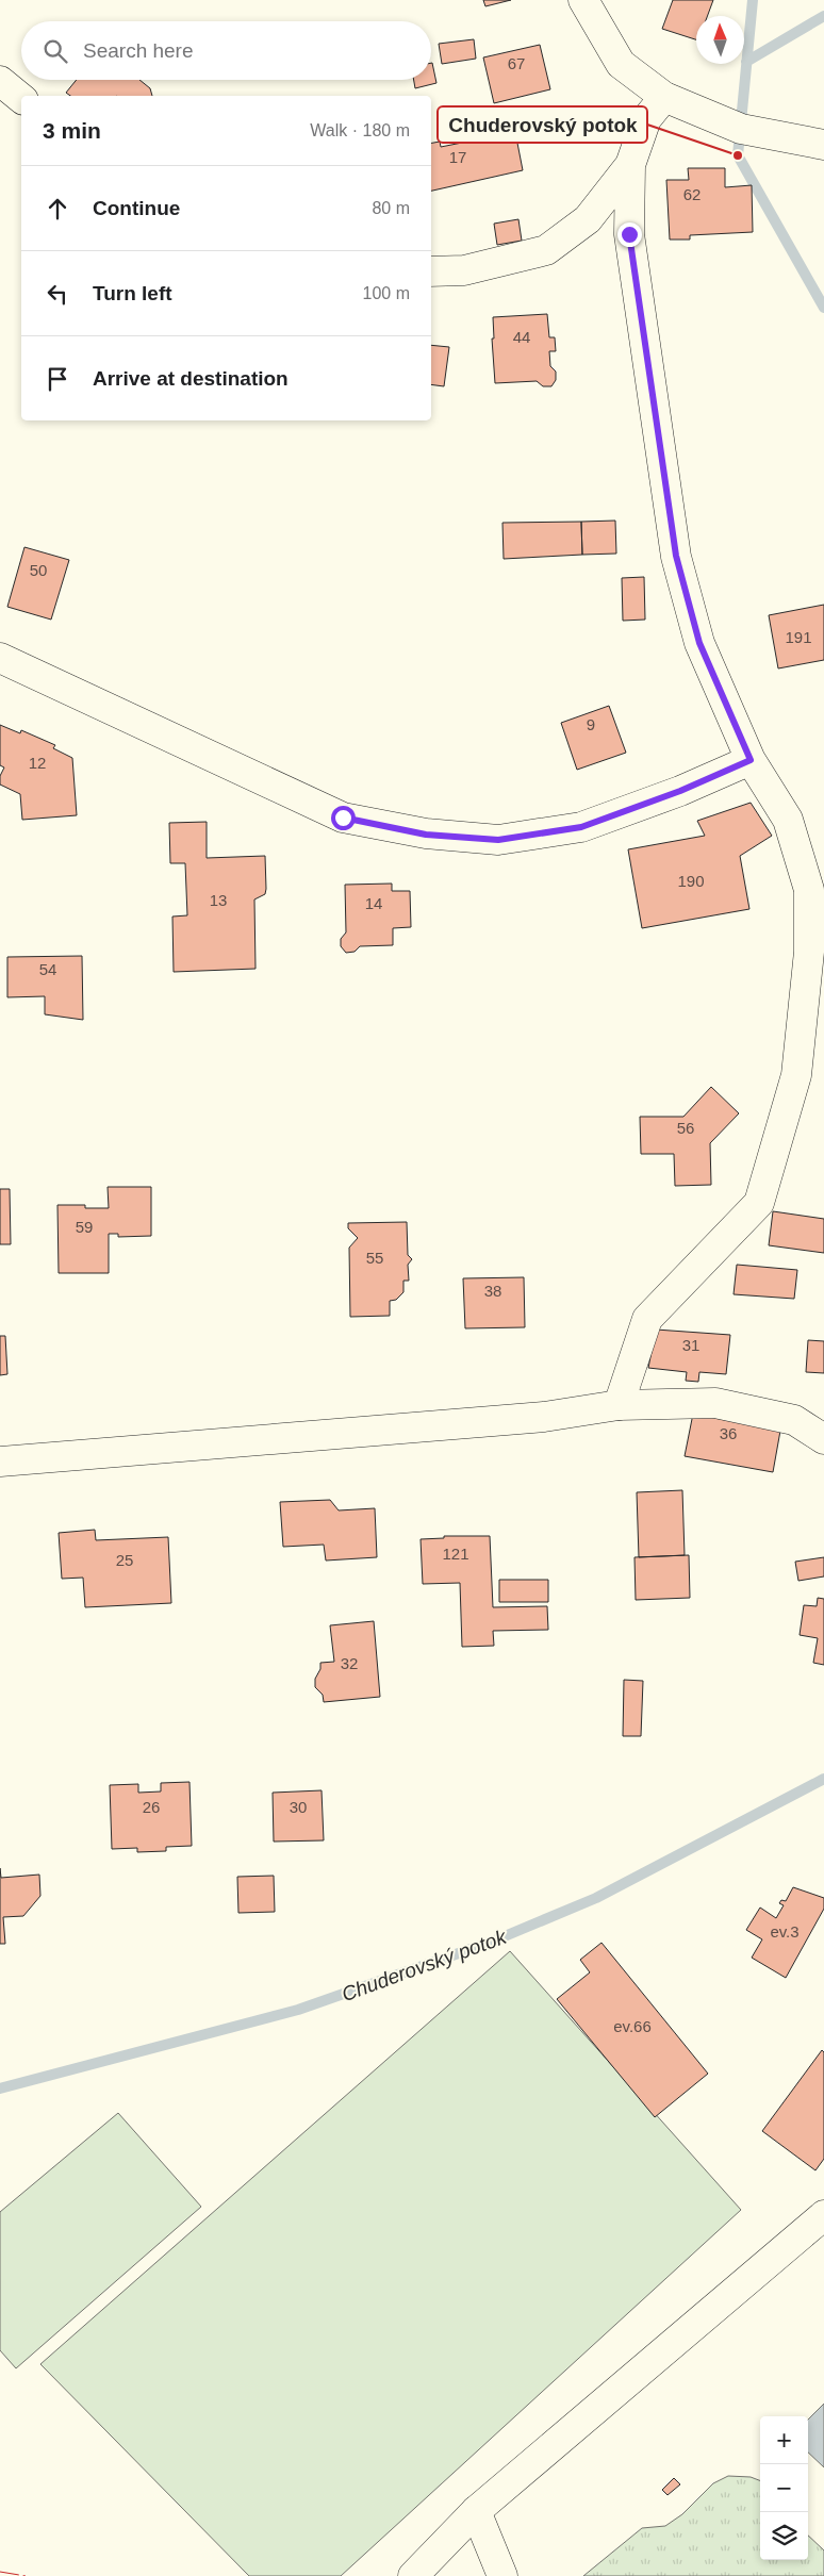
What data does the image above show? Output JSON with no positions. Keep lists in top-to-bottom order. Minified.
{"water":["Chuderovský potok"],"places":["Chuderovský potok"],"house_numbers":["67","17","62","44","50","191","9","12","190","13","14","54","56","59","55","38","31","36","121","25","32","26","30","ev.3","ev.66"],"north":"top","page":{"search":"Search here","heading":["3 min","Walk · 180 m"],"list":[["Continue","80 m"],["Turn left","100 m"],"Arrive at destination"],"map_buttons":["+","−"]}}
